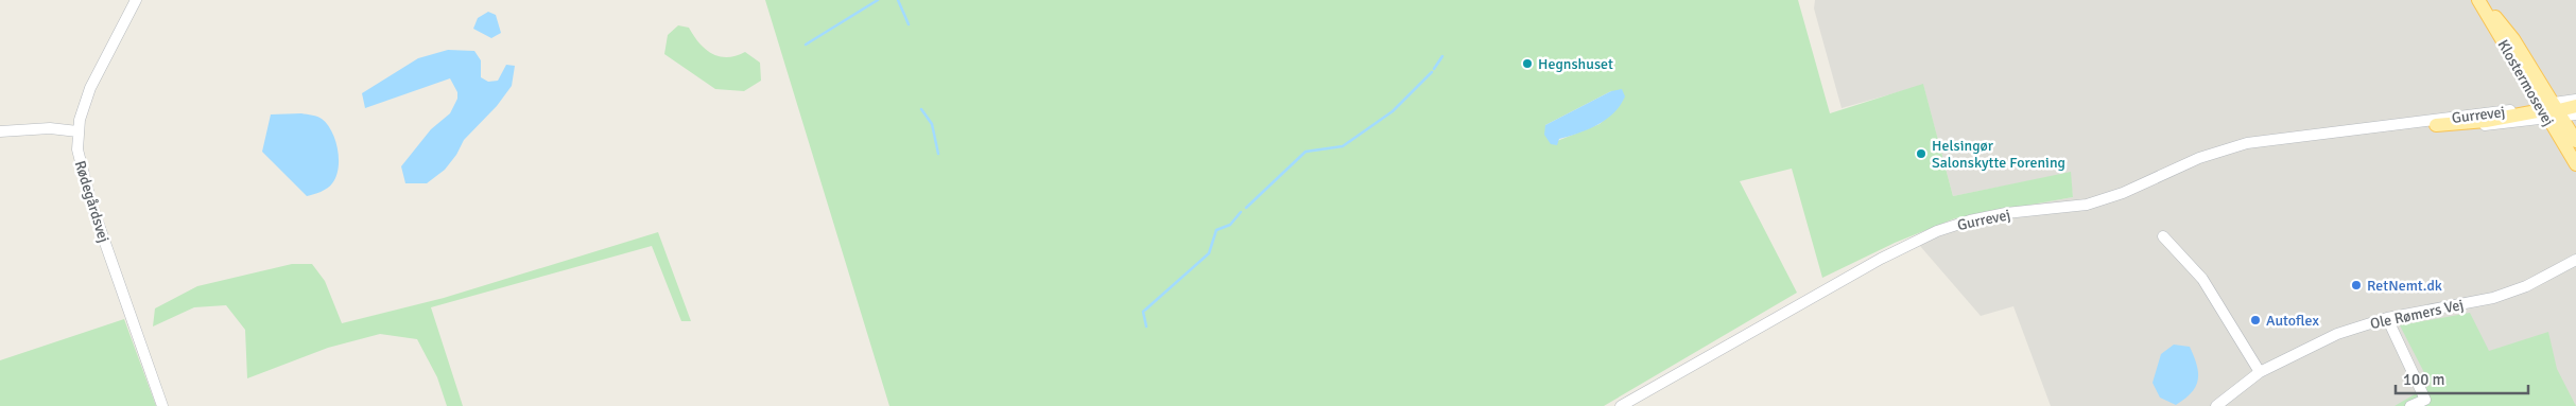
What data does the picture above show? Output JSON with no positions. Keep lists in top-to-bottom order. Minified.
{"streets":{"main road":["Klostermosevej"],"street":["Gurrevej","Rødegårdsvej","Ole Rømers Vej"]},"crossings":[["Klostermosevej","Gurrevej"]],"places":["Hegnshuset","Helsingør Salonskytte Forening","RetNemt.dk","Autoflex"],"scale_bar":"100 m"}
